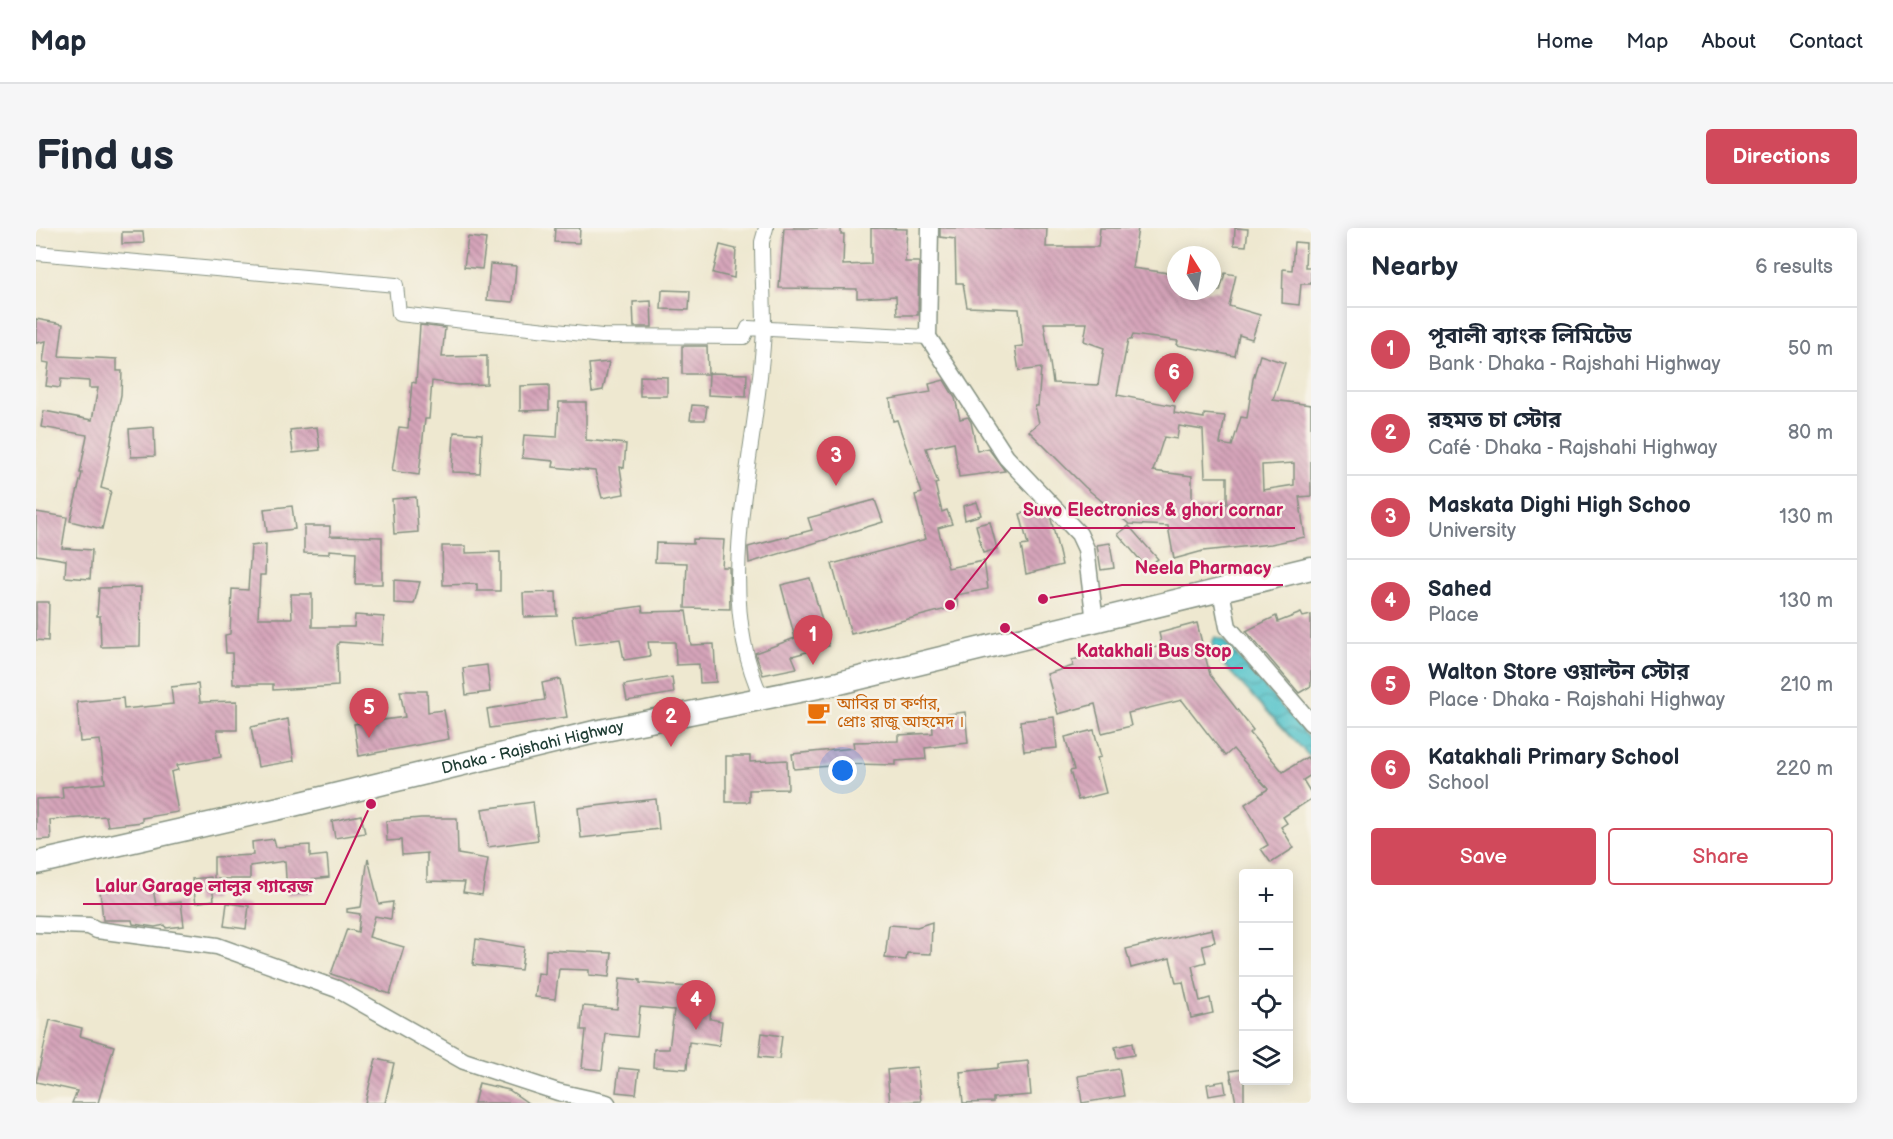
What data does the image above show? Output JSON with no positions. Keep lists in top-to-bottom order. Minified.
{"streets":{"highway":["Dhaka - Rajshahi Highway"]},"places":{"other":["Neela Pharmacy","Suvo Electronics & ghori cornar","Katakhali Bus Stop","Lalur Garage লালুর গ্যারেজ"],"cafe":["আবির চা কর্ণার, প্রোঃ রাজু আহমেদ ।"]},"north":"top","page":{"header":"Map","nav":["Home","Map","About","Contact"],"buttons":["Directions",["Save","Share"]],"title":"Find us","heading":["Nearby","6 results"],"list":[{"mark":"1","name":"পূবালী ব্যাংক লিমিটেড","note":"Bank · Dhaka - Rajshahi Highway","value":"50 m"},{"mark":"2","name":"রহমত চা স্টোর","note":"Café · Dhaka - Rajshahi Highway","value":"80 m"},{"mark":"3","name":"Maskata Dighi High Schoo","note":"University","value":"130 m"},{"mark":"4","name":"Sahed","note":"Place","value":"130 m"},{"mark":"5","name":"Walton Store ওয়াল্টন স্টোর","note":"Place · Dhaka - Rajshahi Highway","value":"210 m"},{"mark":"6","name":"Katakhali Primary School","note":"School","value":"220 m"}],"pins":["6","3","1","5","2","4"],"map_buttons":["+","−"]}}
